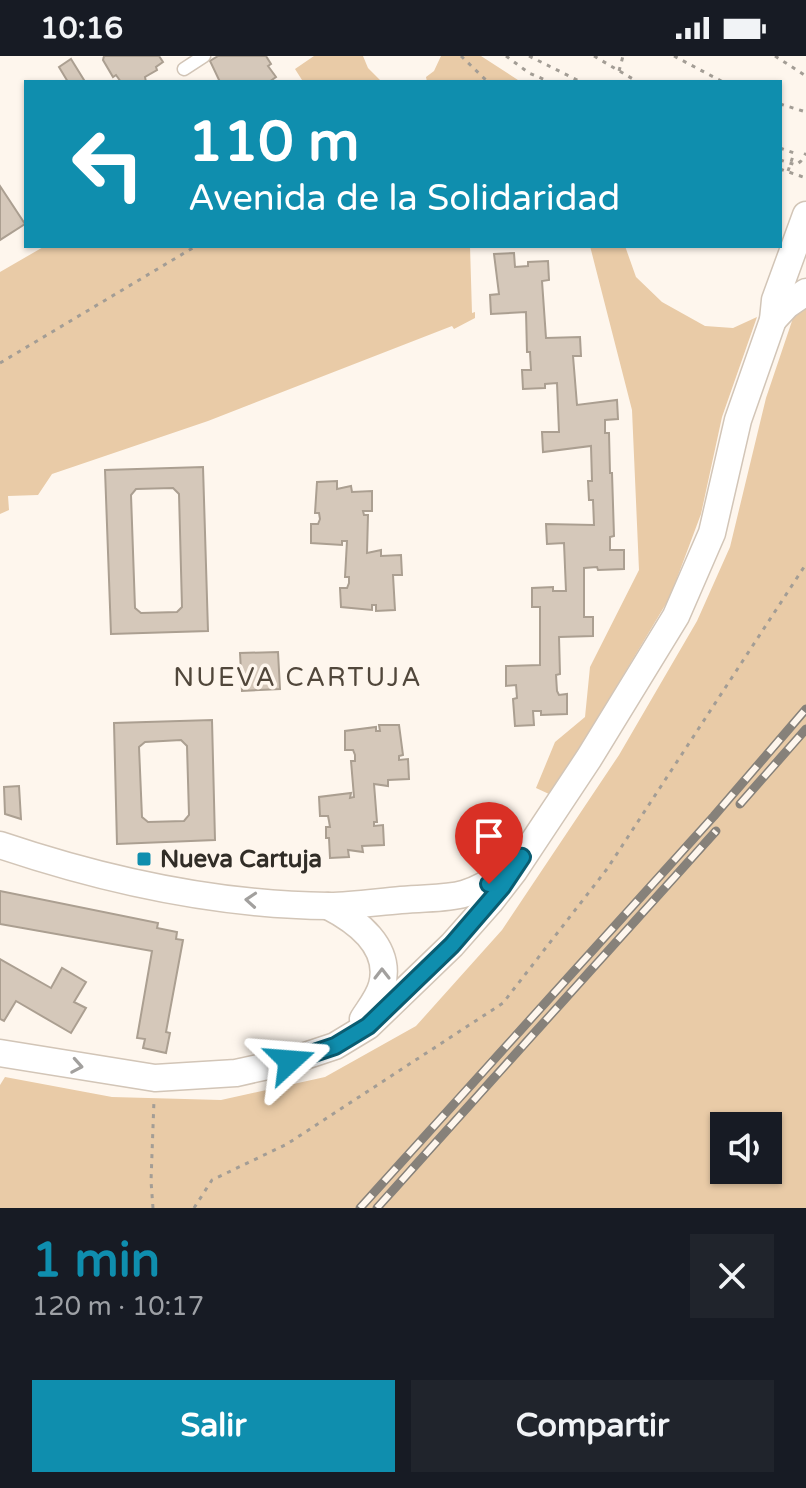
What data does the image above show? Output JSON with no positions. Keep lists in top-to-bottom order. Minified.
{"districts":["NUEVA CARTUJA"],"places":{"transit":["Nueva Cartuja"]},"page":{"status":"10:16","turn":["110 m","Avenida de la Solidaridad"],"heading":["1 min","120 m · 10:17"],"buttons":["Salir","Compartir"]}}
